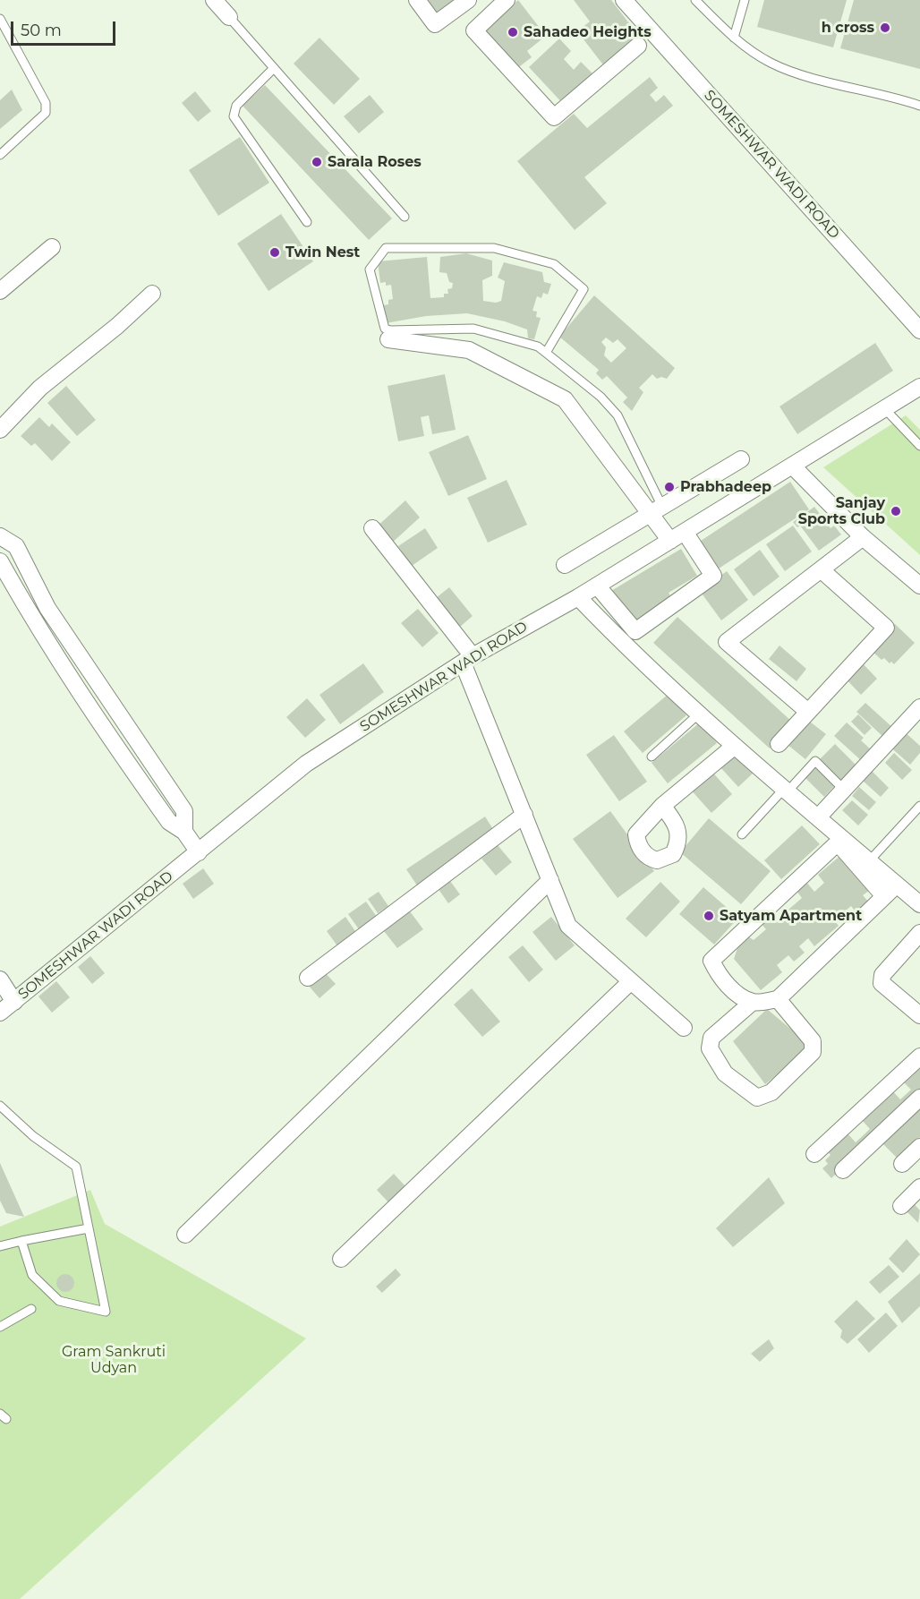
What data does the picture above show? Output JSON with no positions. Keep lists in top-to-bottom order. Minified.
{"streets":{"street":["SOMESHWAR WADI ROAD"]},"parks":["Gram Sankruti Udyan"],"places":["h cross","Sahadeo Heights","Sarala Roses","Twin Nest","Prabhadeep","Sanjay Sports Club","Satyam Apartment"],"scale_bar":"50 m"}
